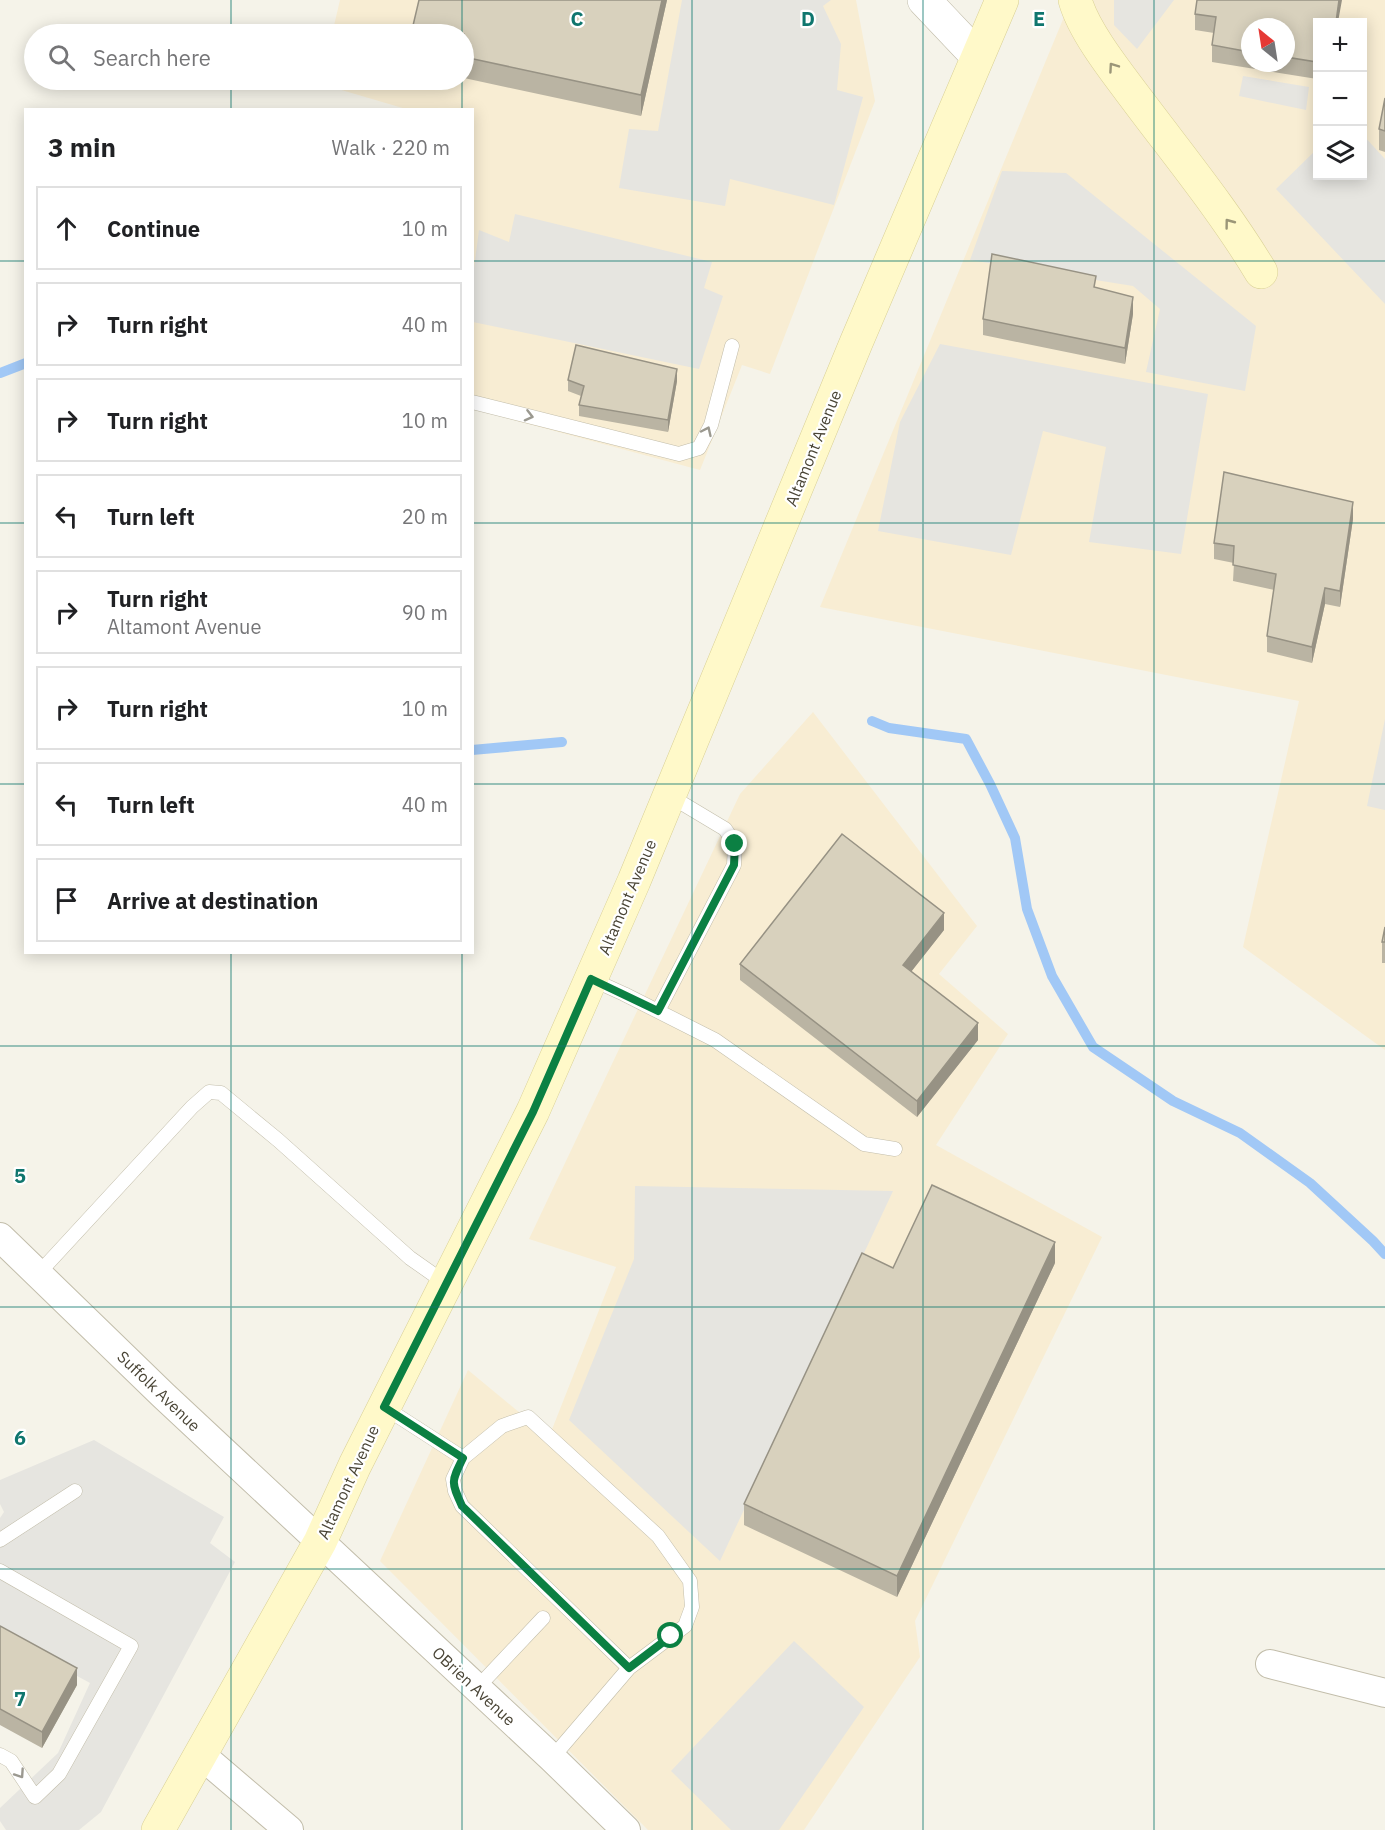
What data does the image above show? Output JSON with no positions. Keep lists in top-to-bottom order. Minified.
{"streets":{"main road":["Altamont Avenue"],"street":["Suffolk Avenue","OBrien Avenue"]},"crossings":[["Altamont Avenue","Suffolk Avenue"],["Altamont Avenue","OBrien Avenue"],["Suffolk Avenue","OBrien Avenue"]],"north":"top left","page":{"map_buttons":["+","−"],"search":"Search here","heading":["3 min","Walk · 220 m"],"list":[["Continue","10 m"],["Turn right","40 m"],["Turn right","10 m"],["Turn left","20 m"],["Turn right","Altamont Avenue","90 m"],["Turn right","10 m"],["Turn left","40 m"],"Arrive at destination"]},"grid":{"columns":["C","D","E"],"rows":["5","6","7"]}}
